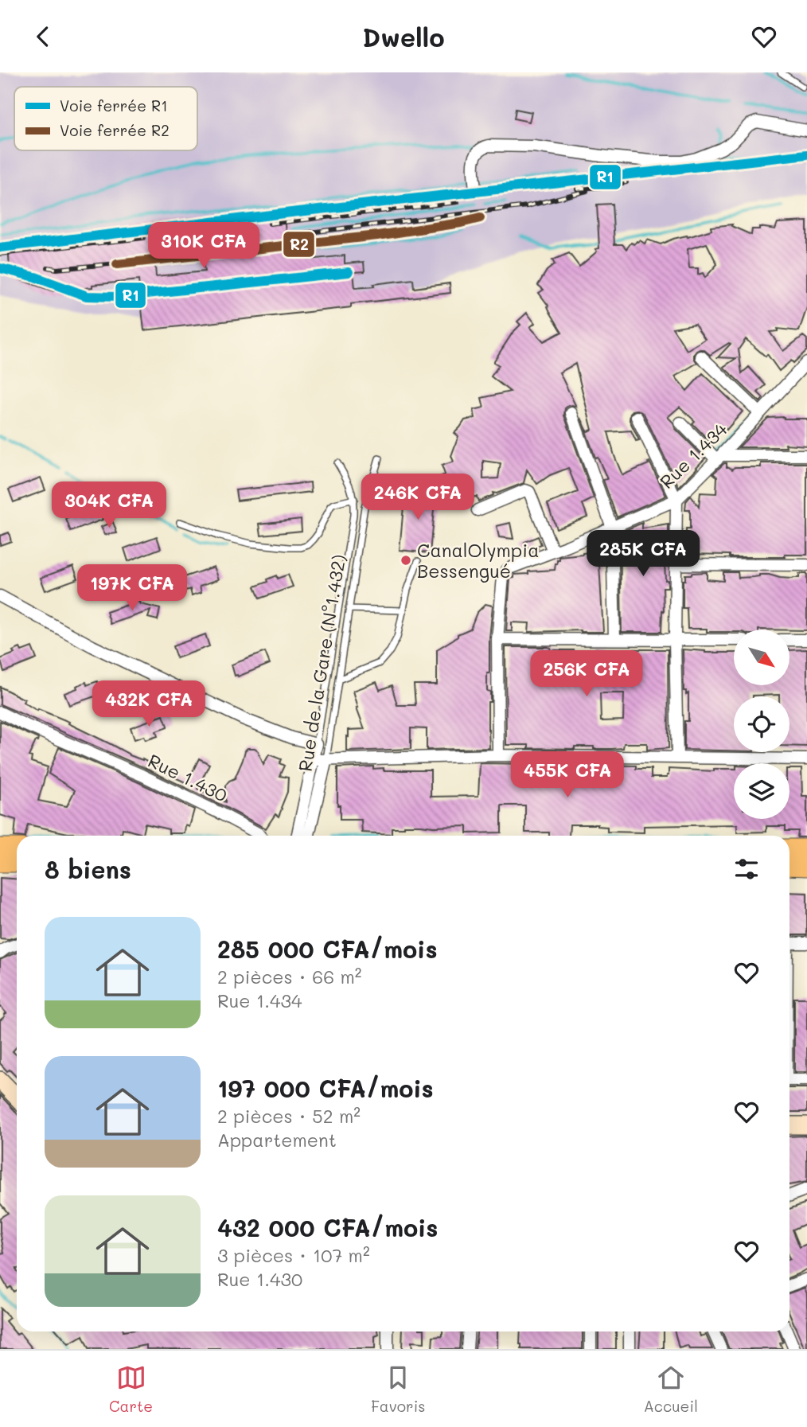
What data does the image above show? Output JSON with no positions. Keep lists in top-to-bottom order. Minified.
{"streets":{"street":["Rue 1.434","Rue de la Gare (N°1.432)","Rue 1.430"]},"places":["CanalOlympia Bessengué"],"lines":["rail line R1","rail line R2"],"legend":["Voie ferrée R1","Voie ferrée R2"],"north":"bottom right","page":{"header":"Dwello","price":["310K CFA","246K CFA","304K CFA","285K CFA","197K CFA","256K CFA","432K CFA","455K CFA"],"heading":"8 biens","list":[{"name":"285 000 CFA/mois","note":"2 pièces · 66 m² · Rue 1.434"},{"name":"197 000 CFA/mois","note":"2 pièces · 52 m² · Appartement"},{"name":"432 000 CFA/mois","note":"3 pièces · 107 m² · Rue 1.430"}],"tabs":["Carte","Favoris","Accueil"]}}
